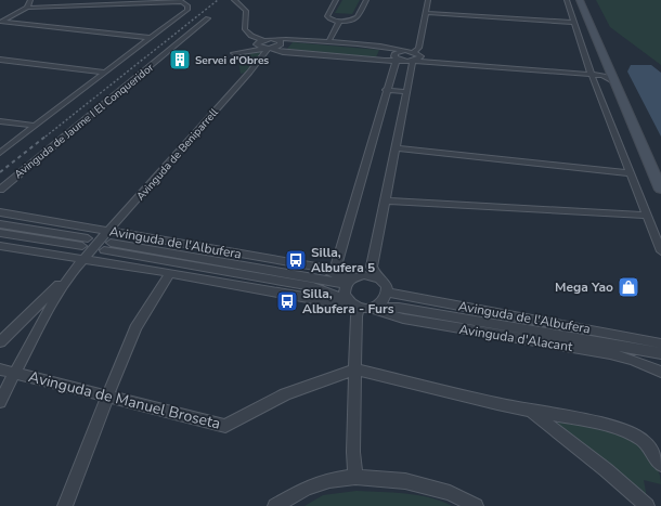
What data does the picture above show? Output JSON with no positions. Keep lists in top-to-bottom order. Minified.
{"streets":{"street":["Avinguda de Jaume I El Conqueridor","Avinguda de Beniparrell","Avinguda de l'Albufera","Avinguda d'Alacant","Avinguda de Manuel Broseta"]},"crossings":[["Avinguda de Beniparrell","Avinguda de l'Albufera"],["Avinguda de l'Albufera","Avinguda d'Alacant"]],"places":{"building":["Servei d'Obres"],"bus stop":["Silla, Albufera 5","Silla, Albufera - Furs"],"shop":["Mega Yao"]}}
